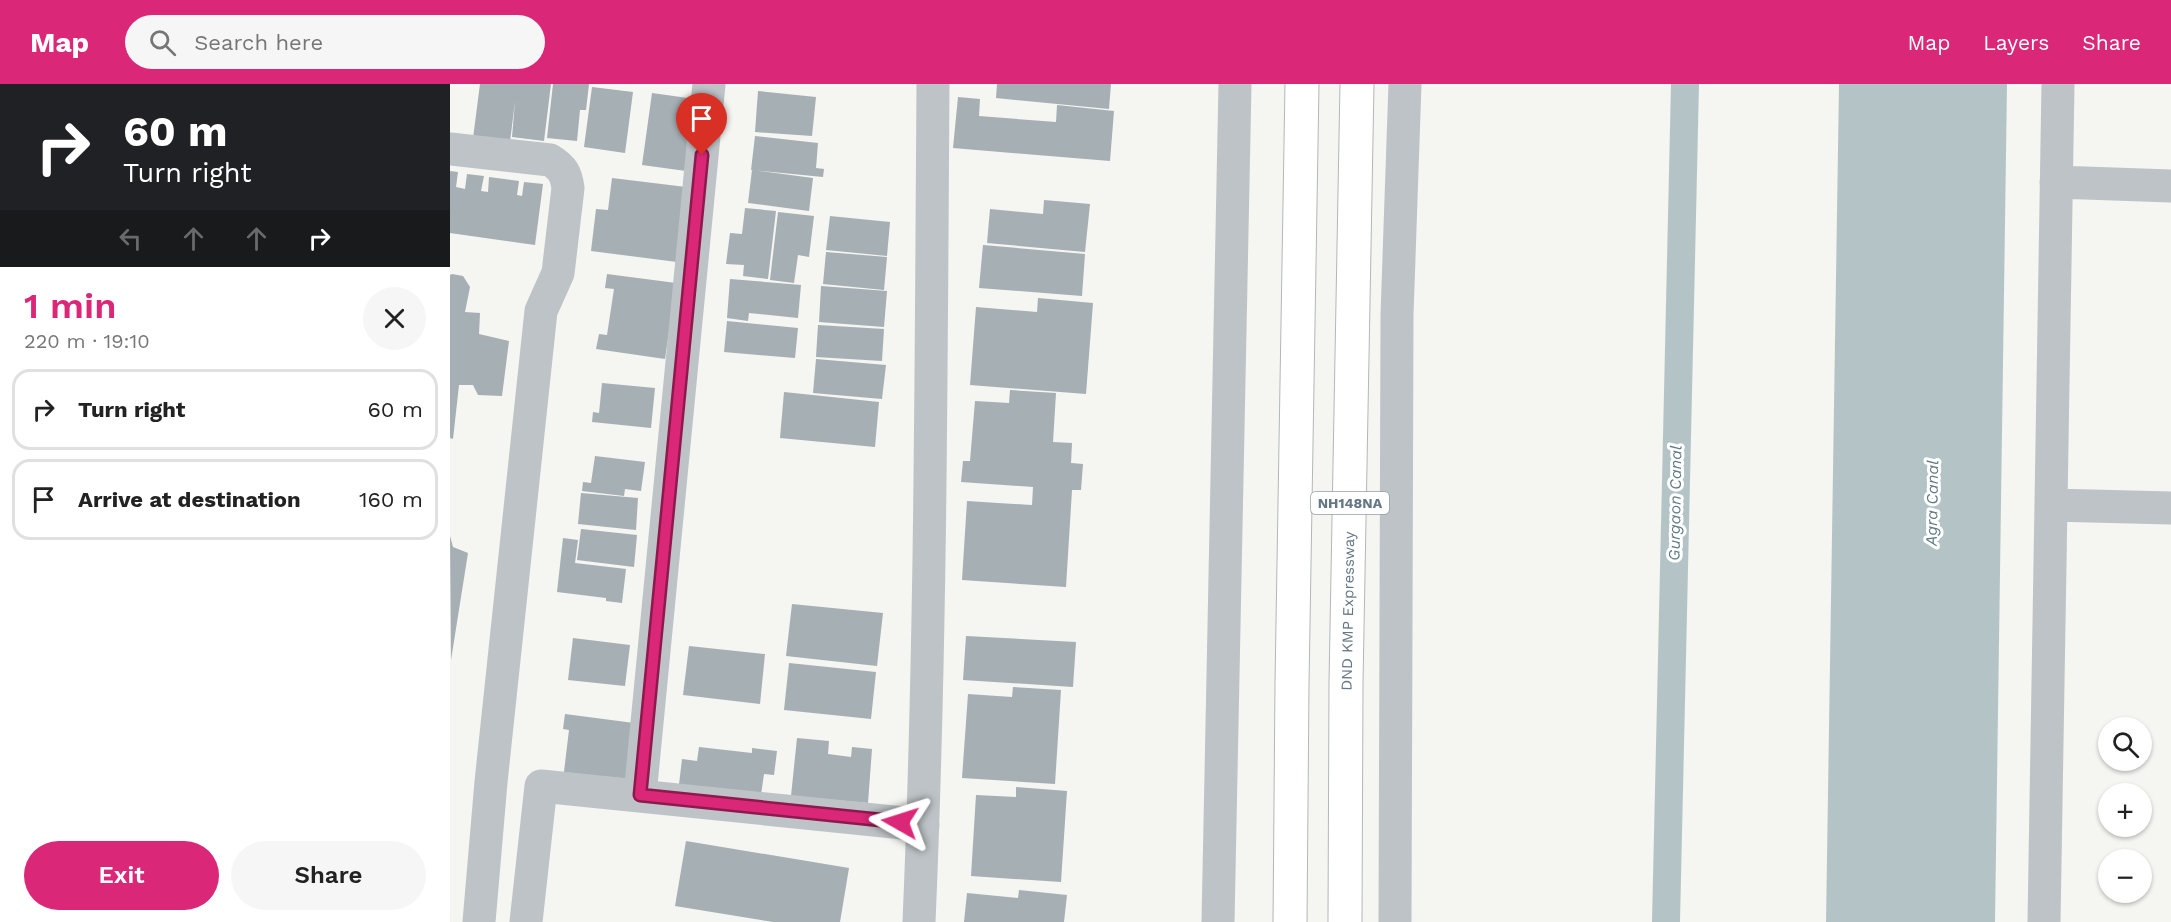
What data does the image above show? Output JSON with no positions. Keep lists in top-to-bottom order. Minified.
{"streets":{"highway":["NH148NA","DND KMP Expressway"]},"water":["Gurgaon Canal","Agra Canal"],"page":{"header":"Map","search":"Search here","nav":["Map","Layers","Share"],"turn":["60 m","Turn right"],"heading":["1 min","220 m · 19:10"],"list":[{"name":"Turn right","value":"60 m"},{"name":"Arrive at destination","value":"160 m"}],"map_buttons":["+","−"],"buttons":["Exit","Share"]}}
